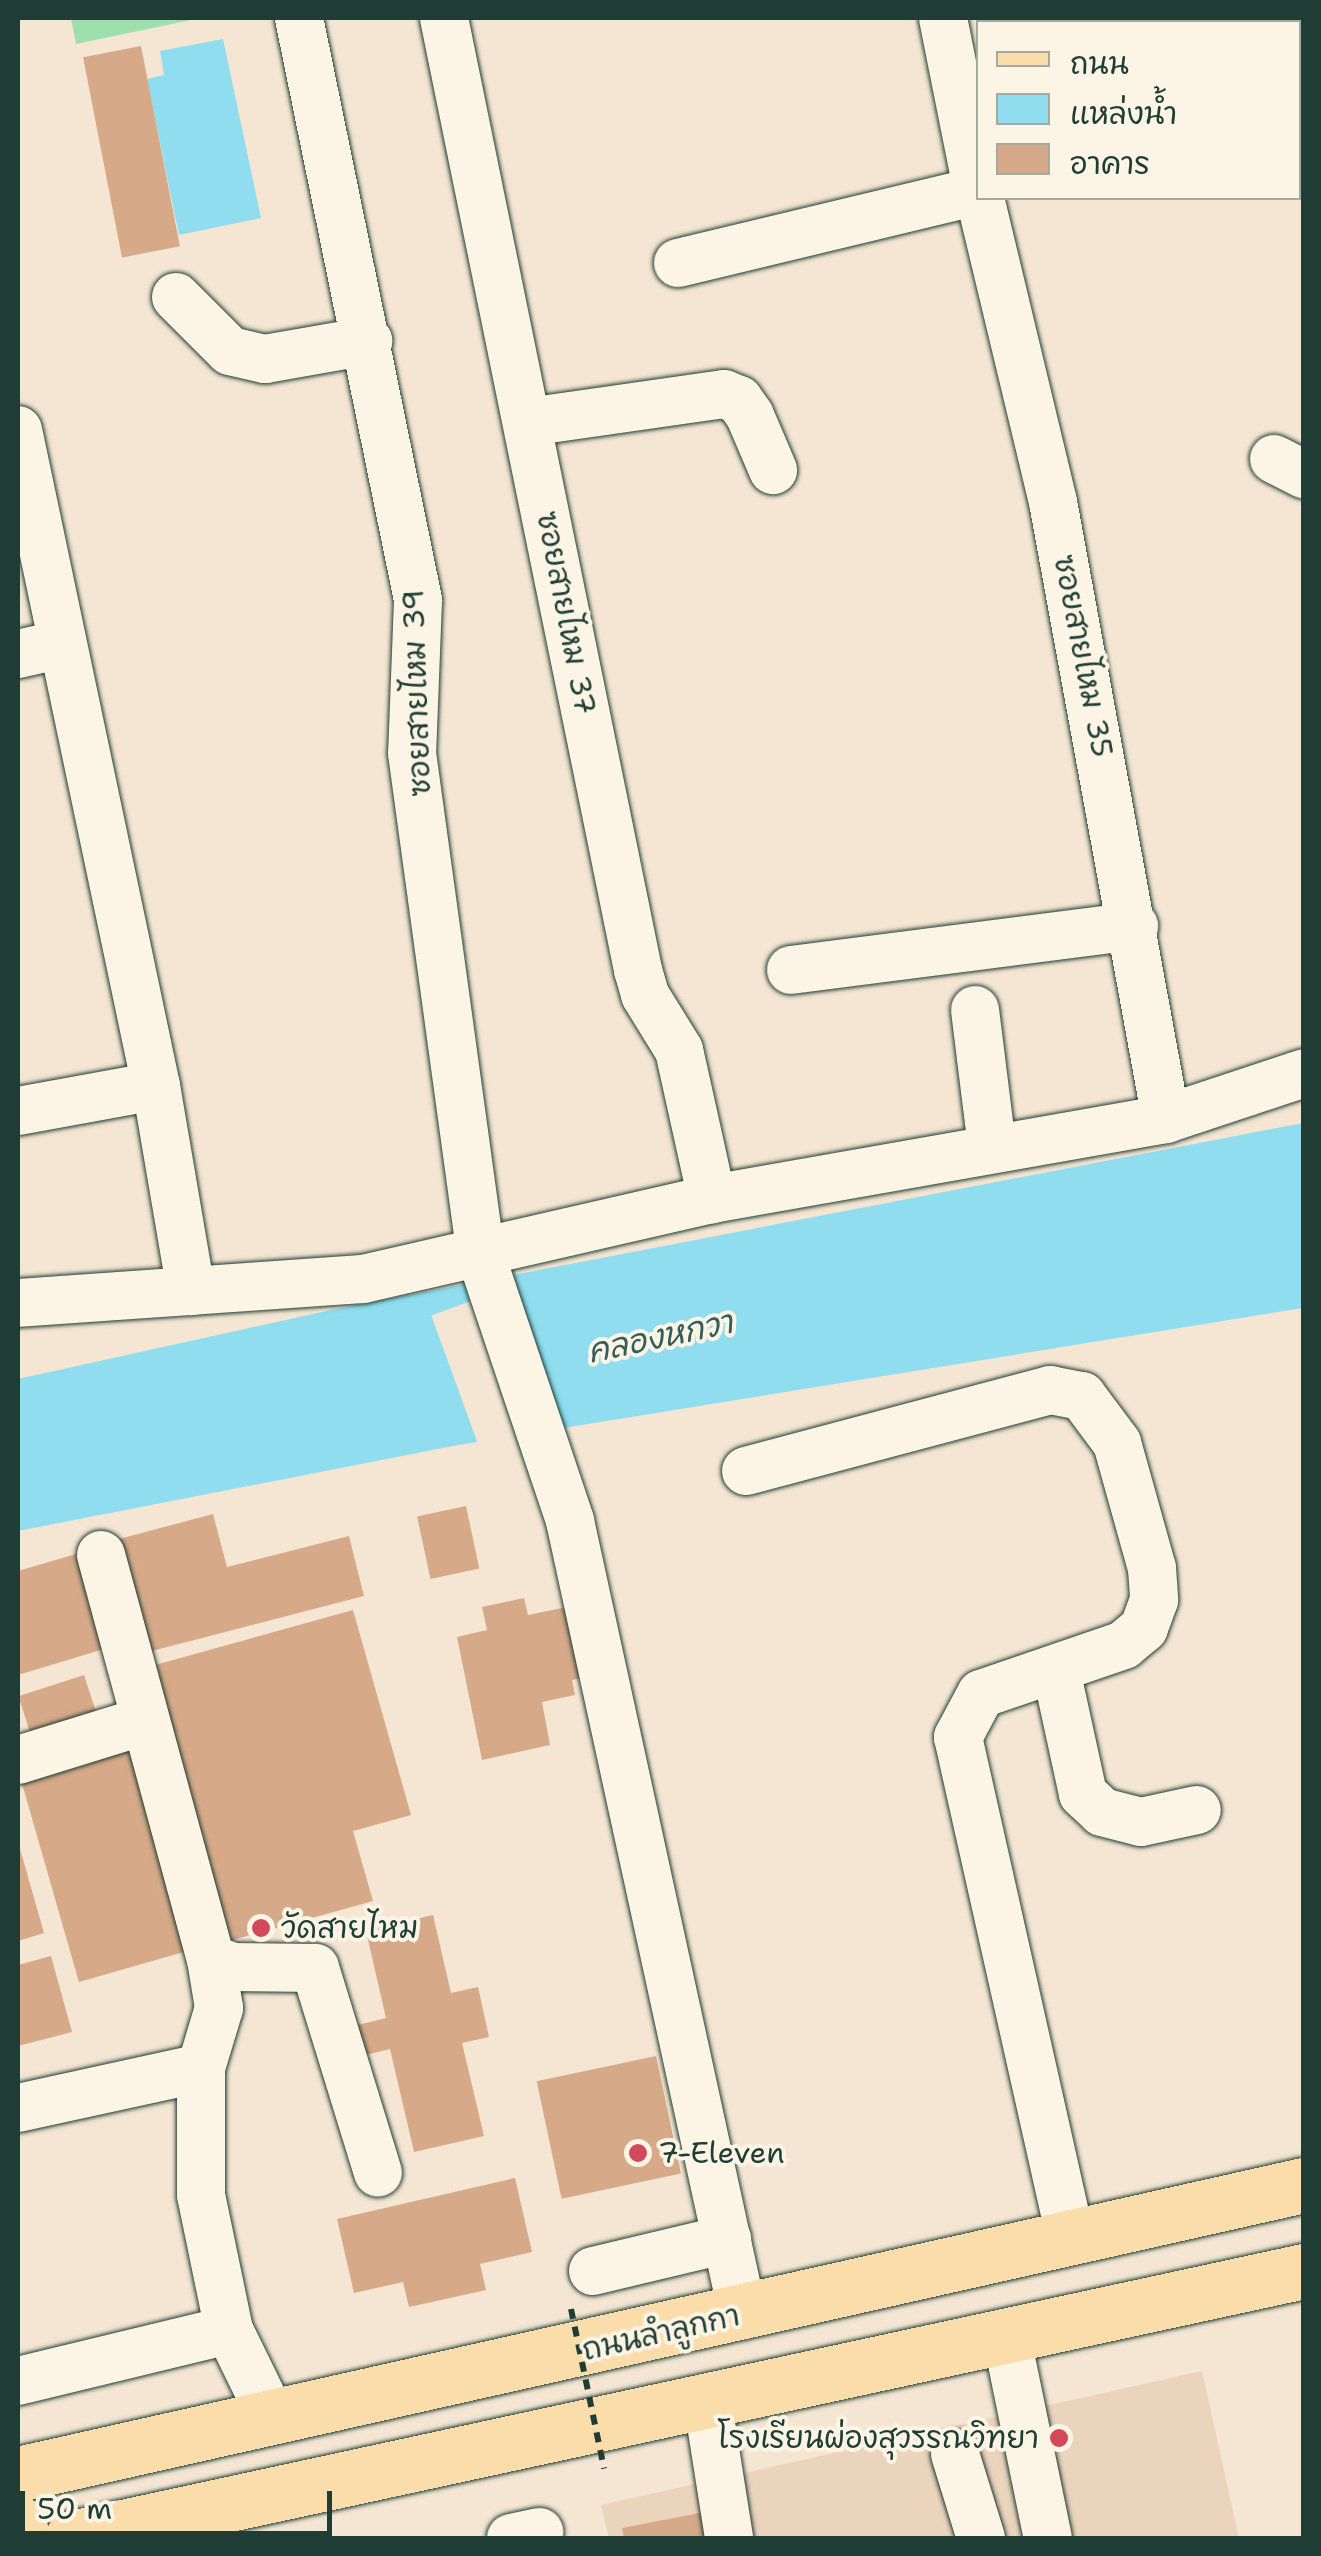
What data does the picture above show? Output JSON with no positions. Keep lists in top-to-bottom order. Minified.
{"streets":{"main road":["ถนนลำลูกกา"],"street":["ซอยสายไหม 37","ซอยสายไหม 35","ซอยสายไหม 39"]},"crossings":[["ซอยสายไหม 39","ถนนลำลูกกา"]],"water":["คลองหกวา"],"places":["วัดสายไหม","7-Eleven","โรงเรียนผ่องสุวรรณวิทยา"],"legend":["ถนน","แหล่งน้ำ","อาคาร"],"scale_bar":"50 m"}
